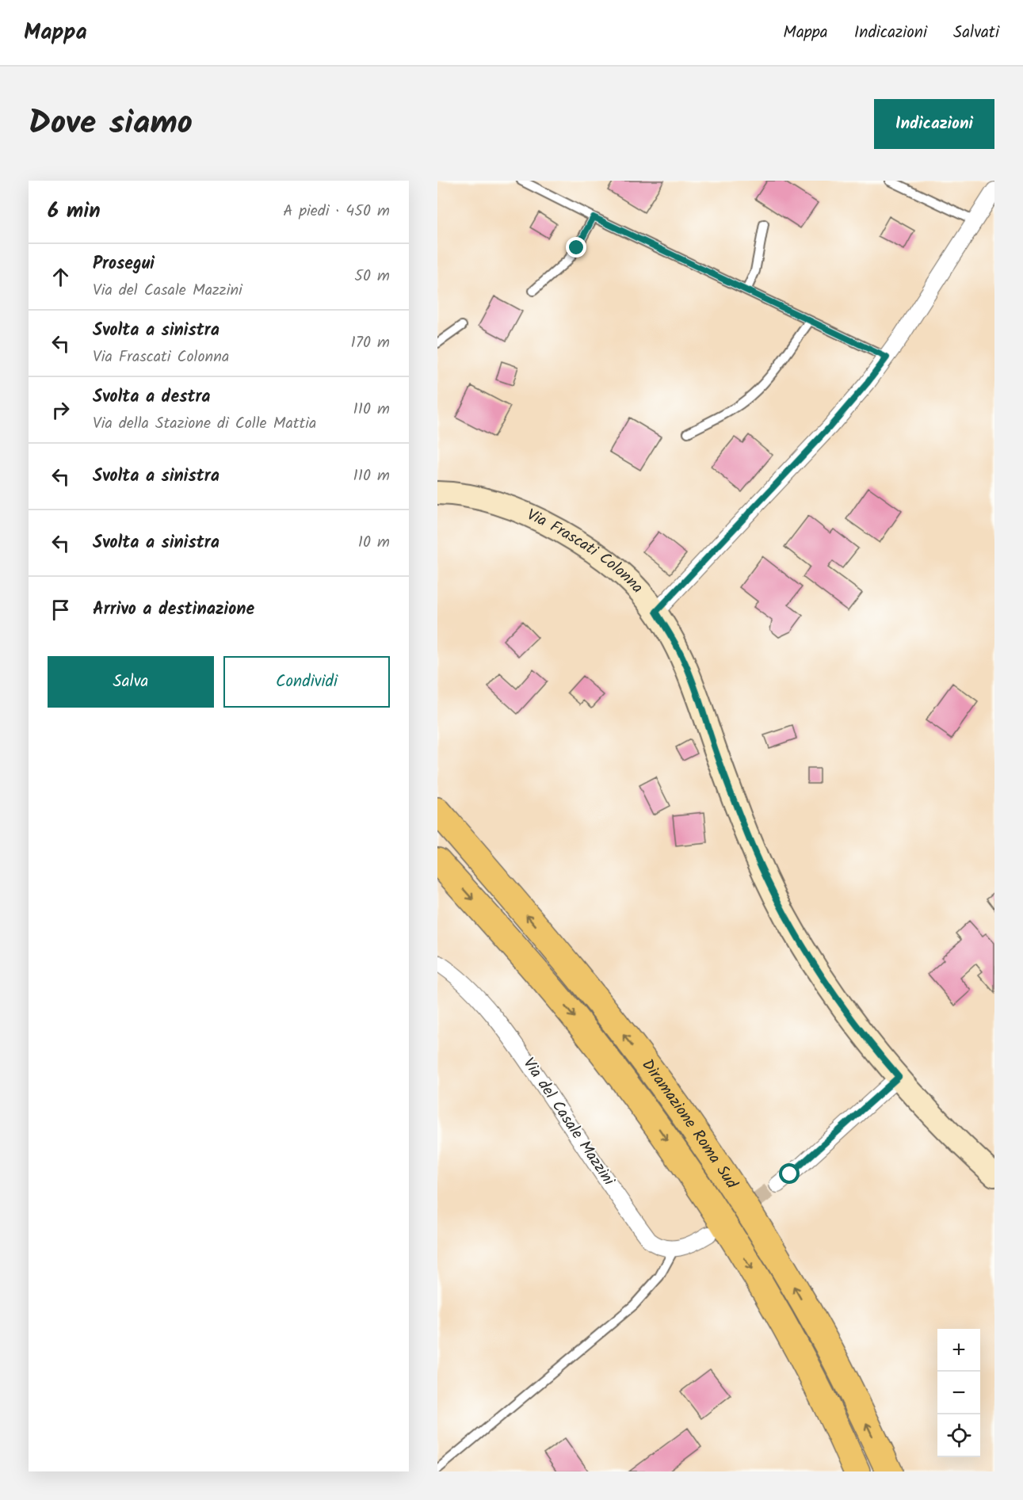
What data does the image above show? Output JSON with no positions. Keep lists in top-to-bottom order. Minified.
{"streets":{"highway":["Diramazione Roma Sud"],"street":["Via Frascati Colonna","Via del Casale Mazzini"]},"page":{"header":"Mappa","nav":["Mappa","Indicazioni","Salvati"],"title":"Dove siamo","buttons":["Indicazioni",["Salva","Condividi"]],"heading":["6 min","A piedi · 450 m"],"list":[["Prosegui","Via del Casale Mazzini","50 m"],["Svolta a sinistra","Via Frascati Colonna","170 m"],["Svolta a destra","Via della Stazione di Colle Mattia","110 m"],["Svolta a sinistra","110 m"],["Svolta a sinistra","10 m"],"Arrivo a destinazione"],"map_buttons":["+","−"]}}
